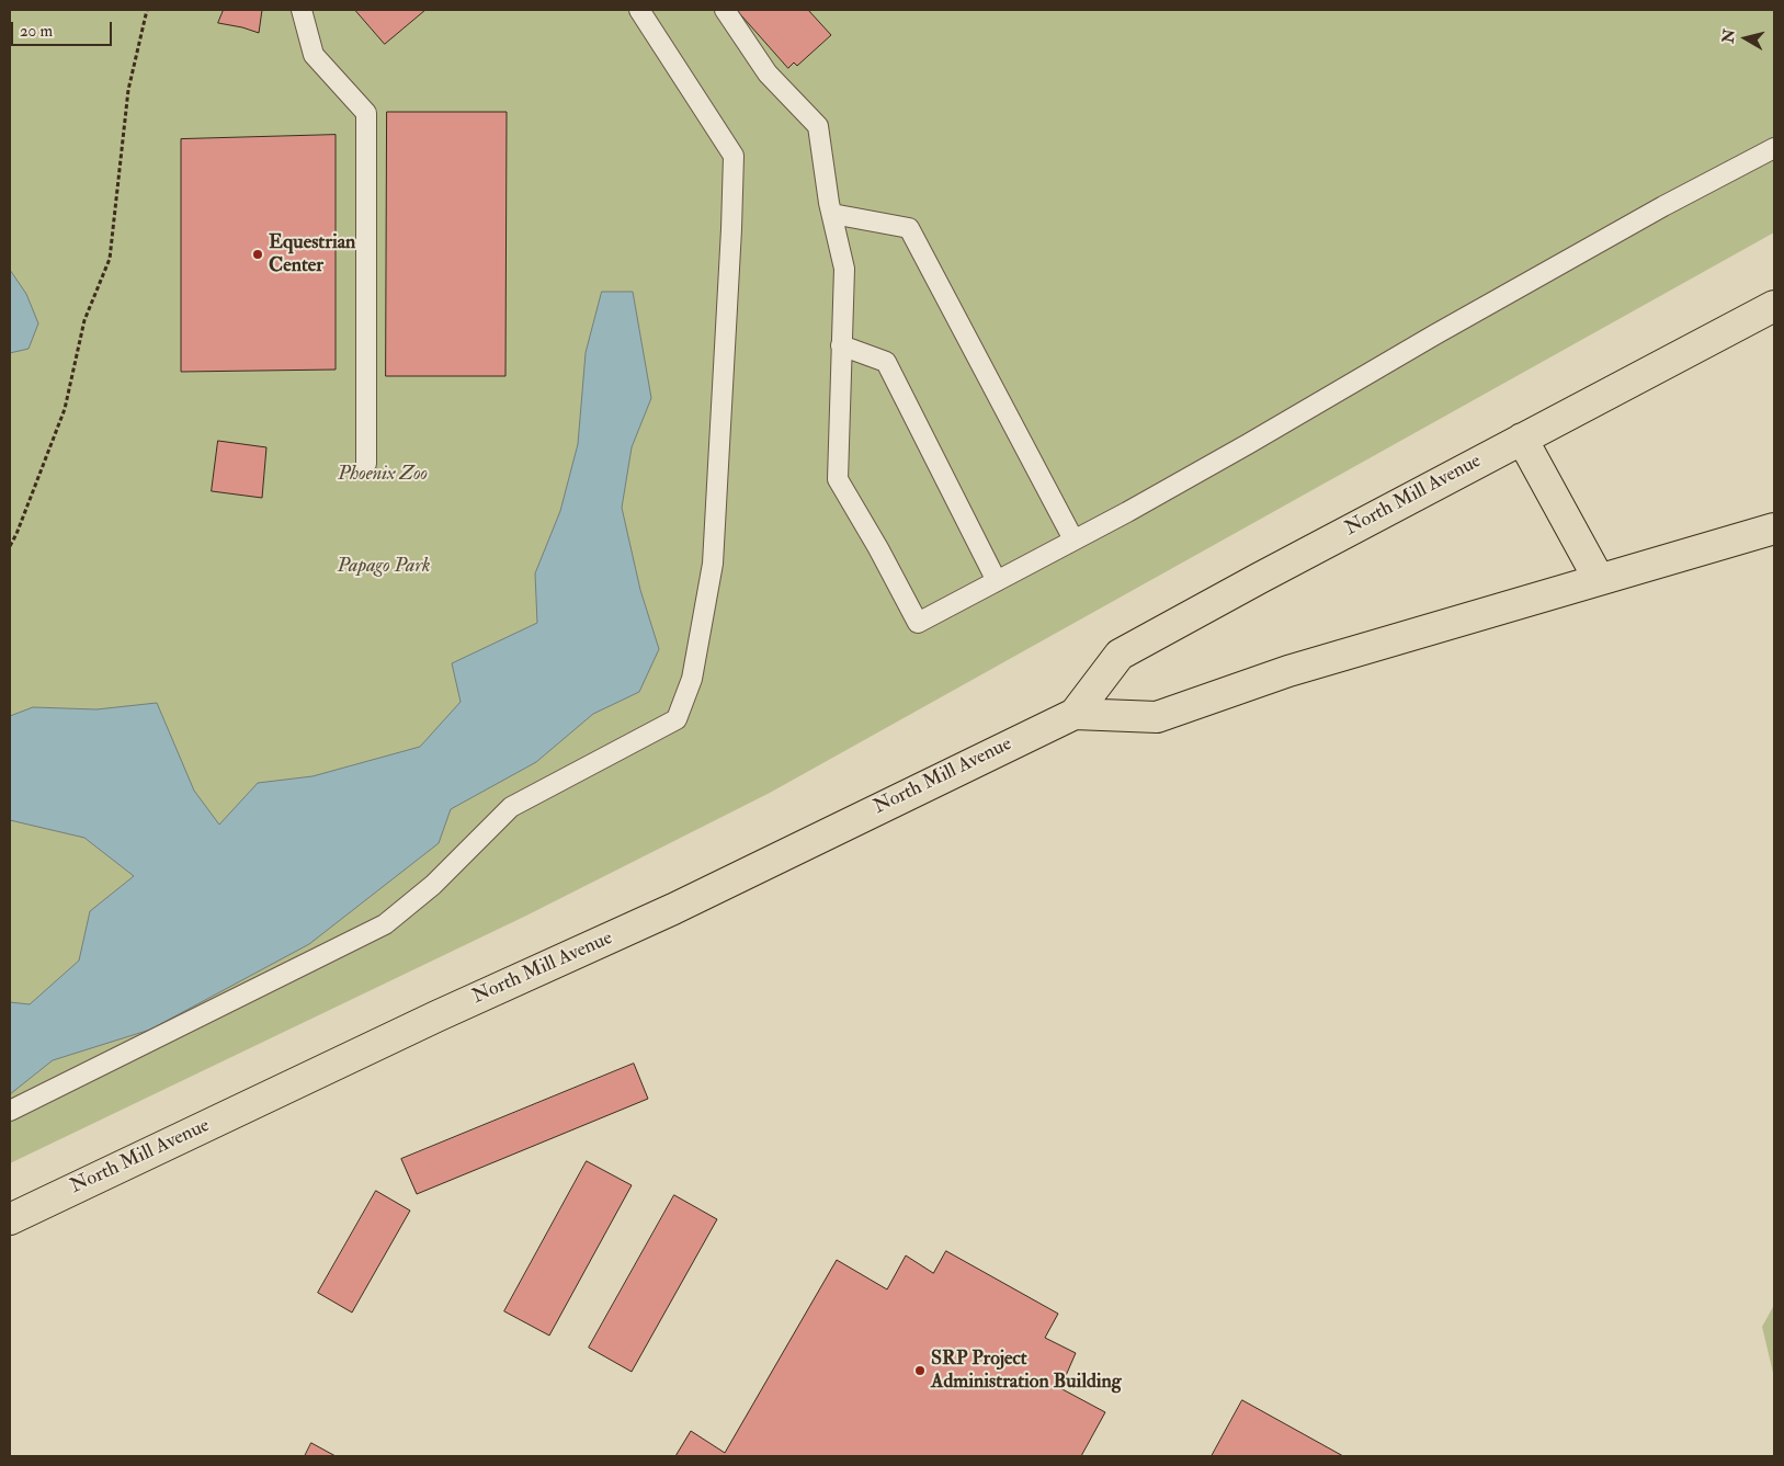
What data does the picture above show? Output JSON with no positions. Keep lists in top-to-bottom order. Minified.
{"streets":{"main road":["North Mill Avenue"]},"parks":["Phoenix Zoo","Papago Park"],"places":["Equestrian Center","SRP Project Administration Building"],"scale_bar":"20 m","north":"left"}
